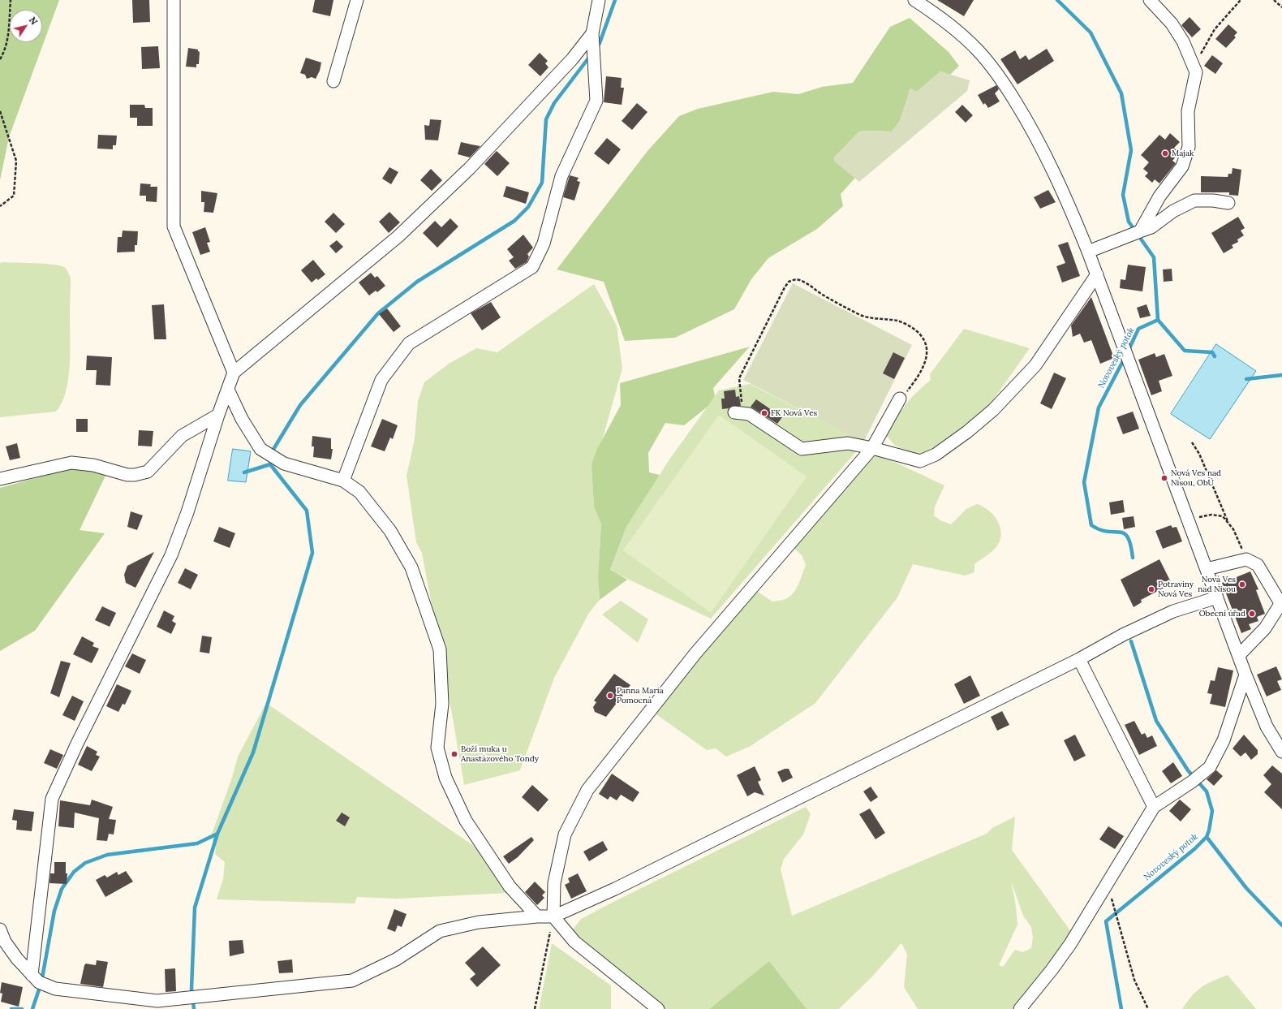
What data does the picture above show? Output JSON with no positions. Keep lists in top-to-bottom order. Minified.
{"water":["Novoveský potok"],"places":["Majak","FK Nová Ves","Nová Ves nad Nisou, ObÚ","Nová Ves nad Nisou","Potraviny Nová Ves","Obecní úřad","Panna Maria Pomocná","Boží muka u Anastázového Tondy"],"north":"top right"}
